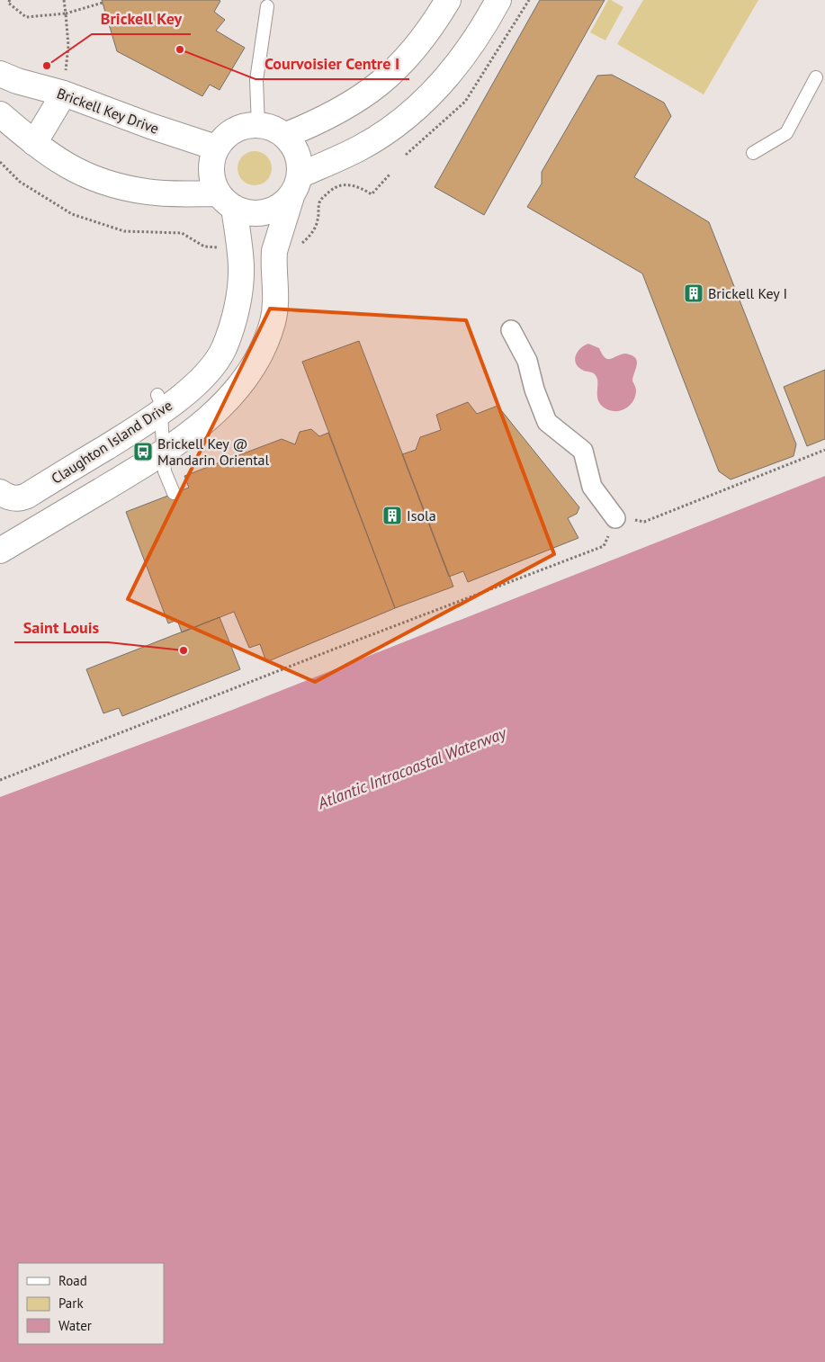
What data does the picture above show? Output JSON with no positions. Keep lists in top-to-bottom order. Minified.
{"streets":{"street":["Brickell Key Drive","Claughton Island Drive"]},"crossings":[["Brickell Key Drive","Claughton Island Drive"]],"water":["Atlantic Intracoastal Waterway"],"places":{"other":["Courvoisier Centre I","Brickell Key","Saint Louis"],"building":["Brickell Key I","Isola"],"bus stop":["Brickell Key @ Mandarin Oriental"]},"legend":["Road","Park","Water"]}
